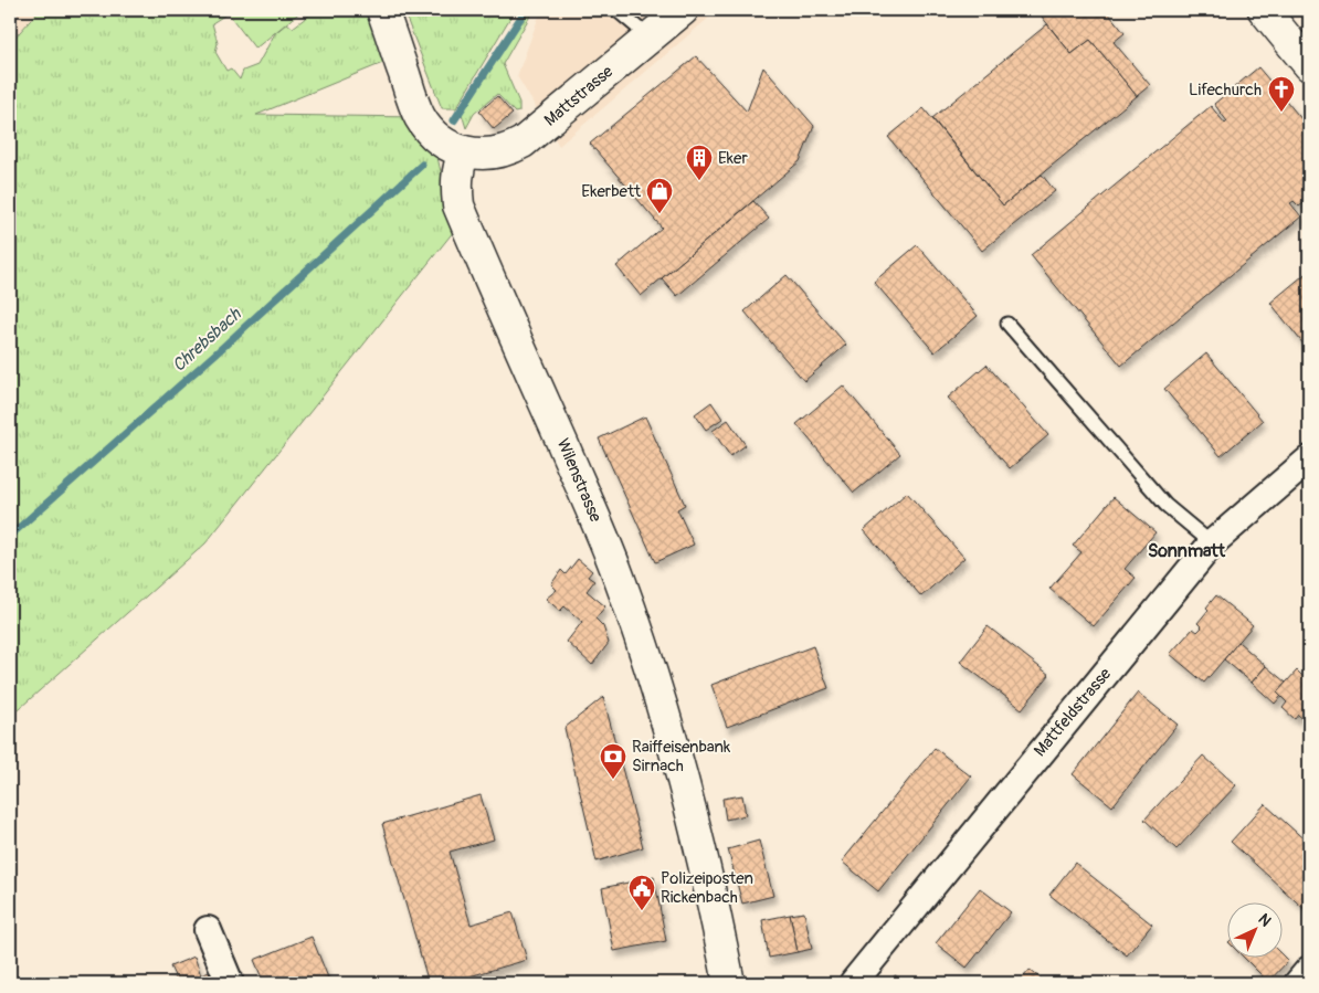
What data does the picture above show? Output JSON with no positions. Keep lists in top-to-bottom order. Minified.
{"streets":{"street":["Mattstrasse","Wilenstrasse","Mattfeldstrasse"]},"crossings":[["Mattstrasse","Wilenstrasse"]],"districts":["Sonnmatt"],"water":["Chrebsbach"],"places":{"church":["Lifechurch"],"building":["Eker"],"shop":["Ekerbett"],"bank":["Raiffeisenbank Sirnach"],"public building":["Polizeiposten Rickenbach"]},"north":"top right"}
